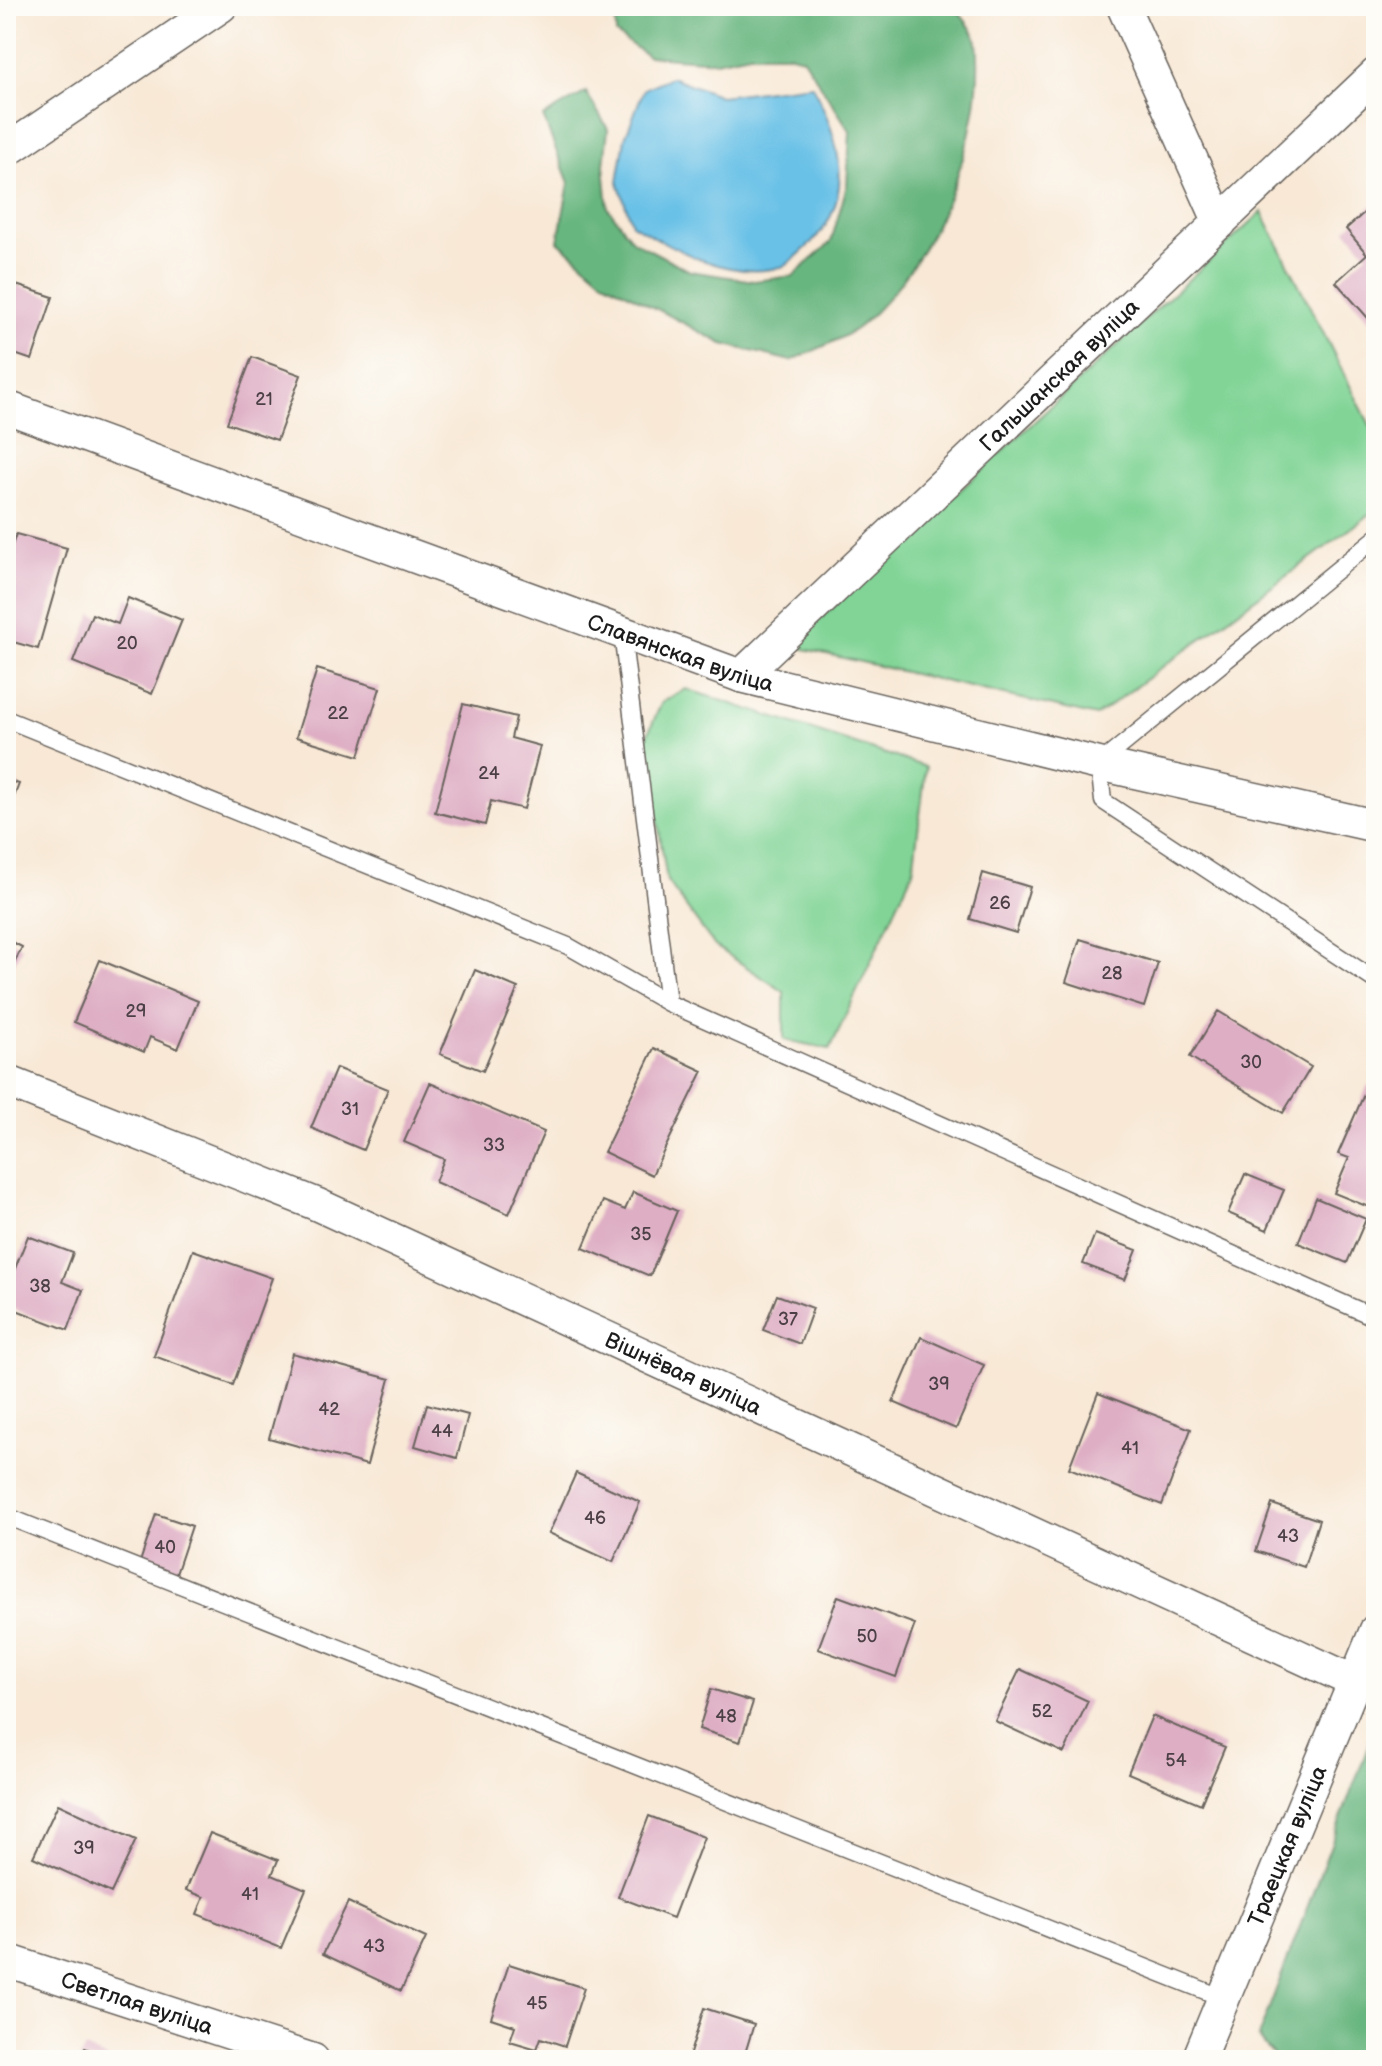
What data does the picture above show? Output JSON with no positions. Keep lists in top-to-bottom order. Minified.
{"streets":{"street":["Гальшанская вуліца","Славянская вуліца","Вішнёвая вуліца","Траецкая вуліца","Светлая вуліца"]},"crossings":[["Гальшанская вуліца","Славянская вуліца"],["Вішнёвая вуліца","Траецкая вуліца"]],"house_numbers":["21","20","22","24","26","28","29","30","31","33","35","38","37","39","42","44","41","46","43","40","50","52","48","54","39","41","43","45"]}
